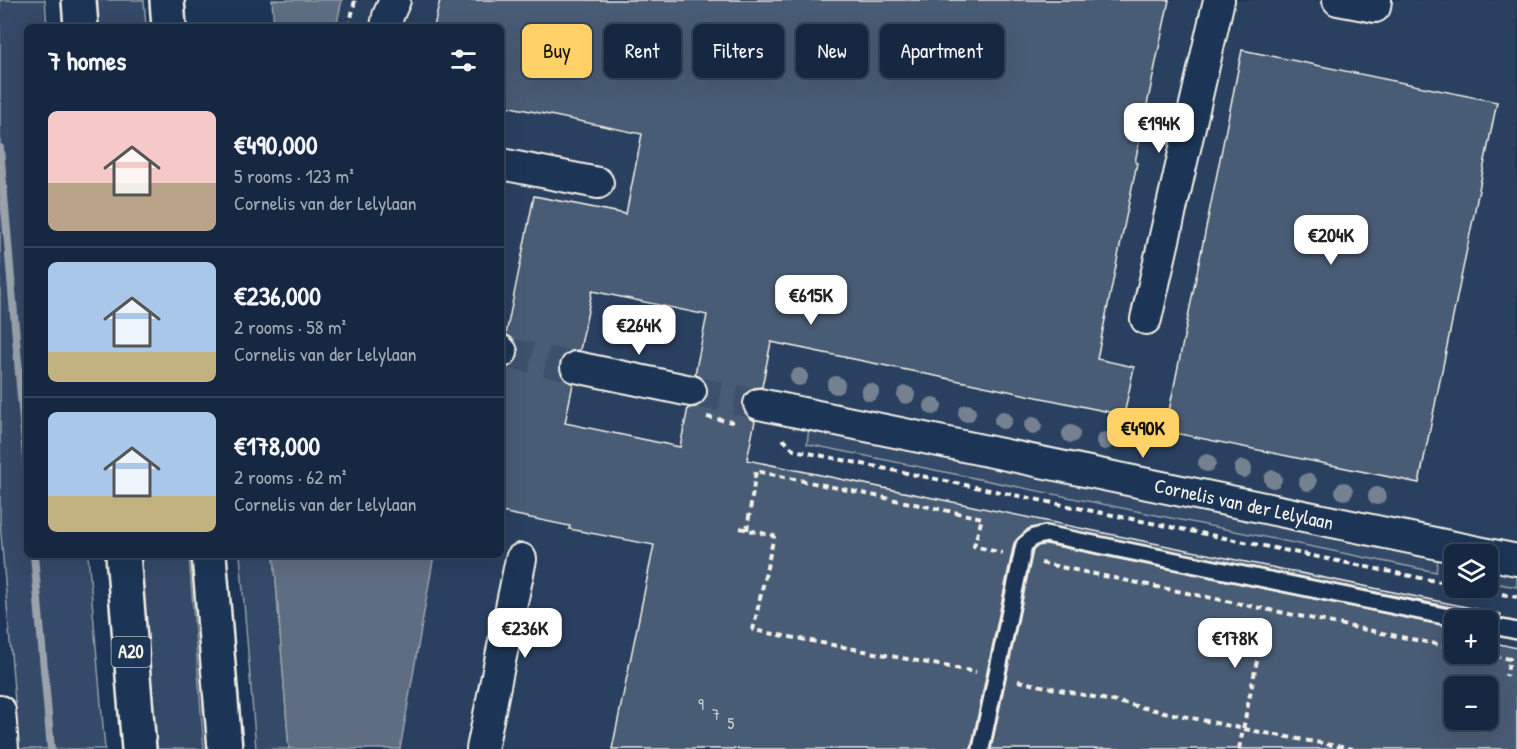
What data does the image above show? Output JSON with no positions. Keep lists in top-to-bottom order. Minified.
{"streets":{"highway":["A20"],"street":["Cornelis van der Lelylaan"]},"house_numbers":["9","7","5"],"page":{"chip":["Buy","Rent","Filters","New","Apartment"],"heading":"7 homes","list":[{"name":"€490,000","note":"5 rooms · 123 m² · Cornelis van der Lelylaan"},{"name":"€236,000","note":"2 rooms · 58 m² · Cornelis van der Lelylaan"},{"name":"€178,000","note":"2 rooms · 62 m² · Cornelis van der Lelylaan"}],"price":["€194K","€204K","€615K","€264K","€490K","€236K","€178K"],"map_buttons":["+","−"]}}
